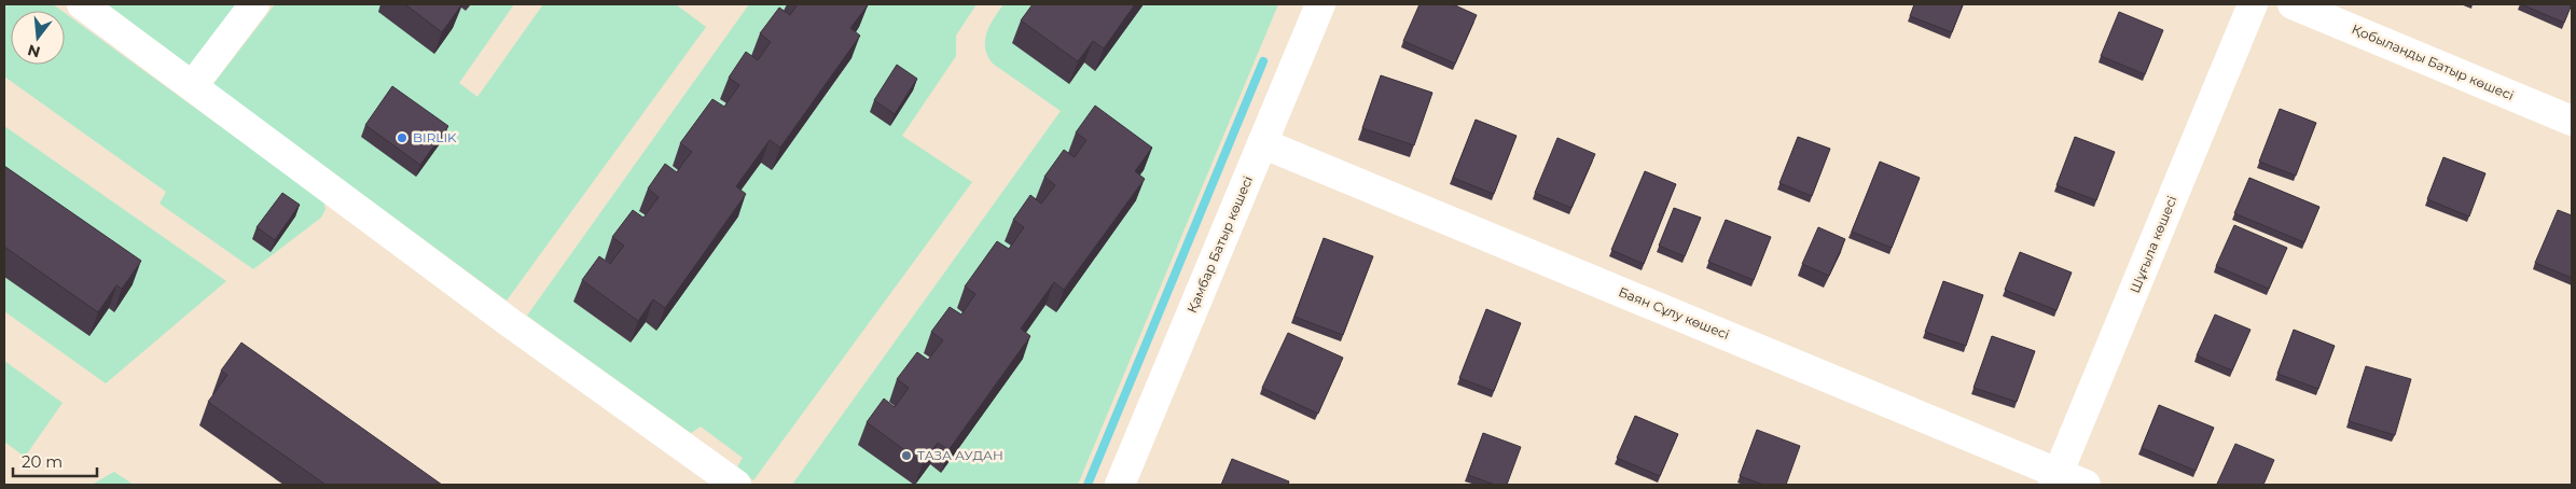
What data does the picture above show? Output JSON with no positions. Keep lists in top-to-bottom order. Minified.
{"streets":{"street":["Қобыланды Батыр көшесі","Қамбар Батыр көшесі","Шұғыла көшесі","Баян Сұлу көшесі"]},"crossings":[["Қамбар Батыр көшесі","Баян Сұлу көшесі"],["Шұғыла көшесі","Баян Сұлу көшесі"]],"places":["BIRLIK","ТАЗА АУДАН"],"scale_bar":"20 m","north":"bottom"}
